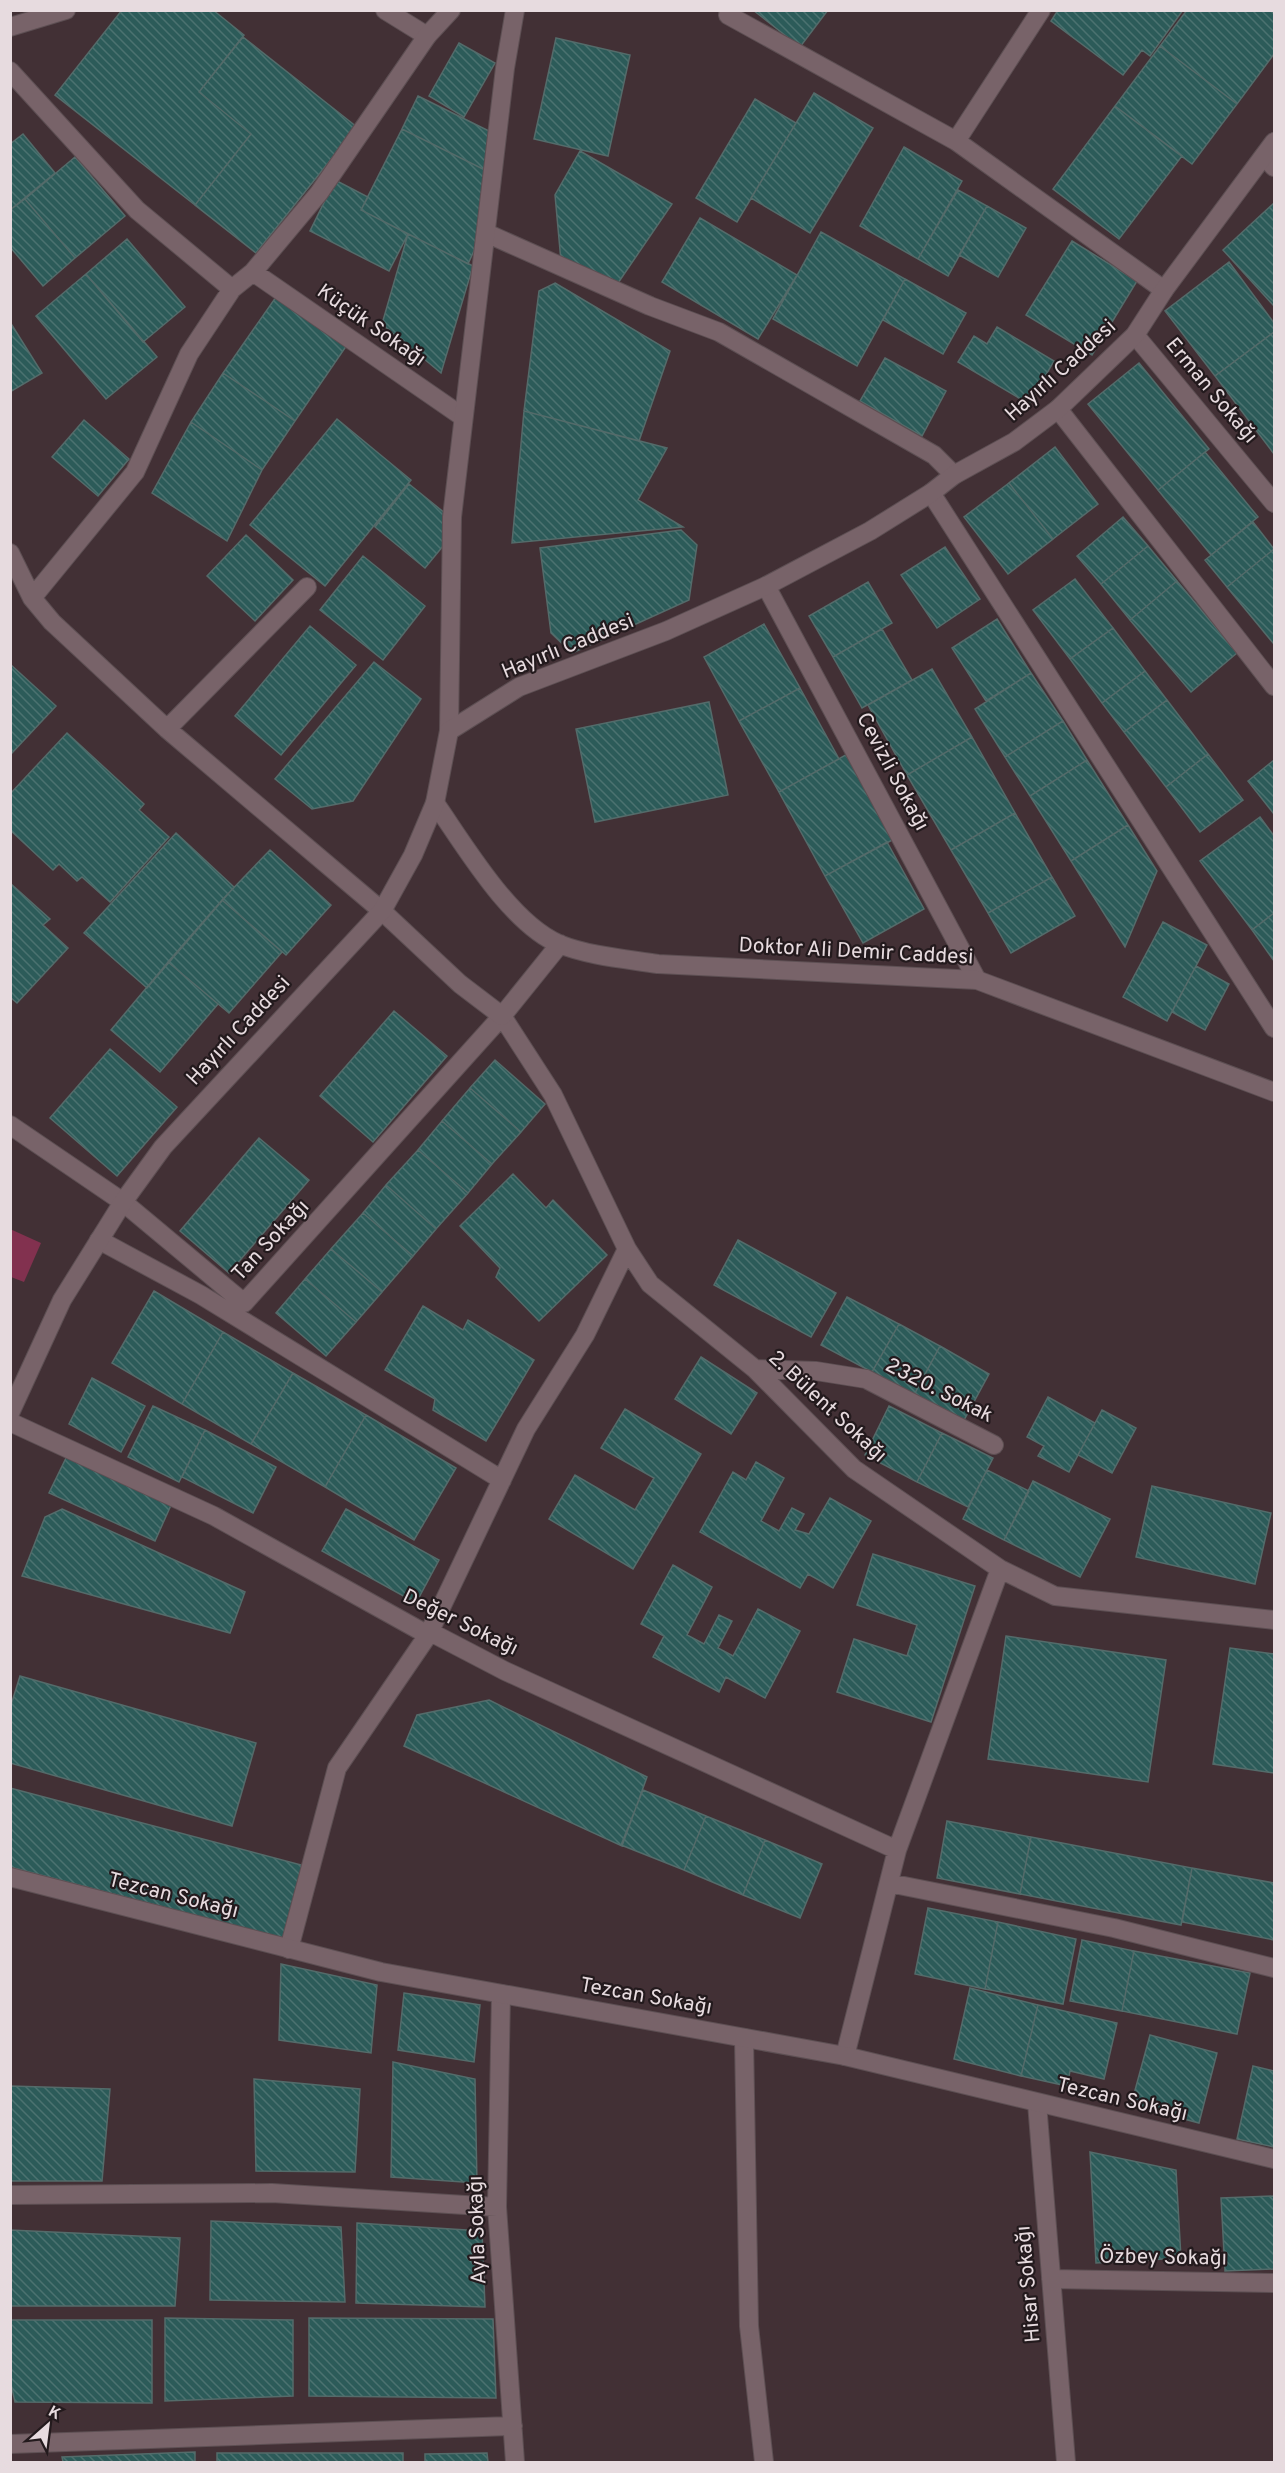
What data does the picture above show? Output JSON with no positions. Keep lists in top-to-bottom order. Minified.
{"streets":{"street":["Küçük Sokağı","Hayırlı Caddesi","Erman Sokağı","Cevizli Sokağı","Doktor Ali Demir Caddesi","Tan Sokağı","2320. Sokak","2. Bülent Sokağı","Değer Sokağı","Tezcan Sokağı","Ayla Sokağı","Özbey Sokağı","Hisar Sokağı"]},"crossings":[["Hayırlı Caddesi","Erman Sokağı"],["Hayırlı Caddesi","Cevizli Sokağı"],["Hayırlı Caddesi","Doktor Ali Demir Caddesi"],["Hayırlı Caddesi","Tan Sokağı"],["Hayırlı Caddesi","2. Bülent Sokağı"],["Cevizli Sokağı","Doktor Ali Demir Caddesi"],["Tan Sokağı","2. Bülent Sokağı"],["2320. Sokak","2. Bülent Sokağı"],["Tezcan Sokağı","Ayla Sokağı"],["Tezcan Sokağı","Hisar Sokağı"],["Özbey Sokağı","Hisar Sokağı"]],"north":"top right"}
